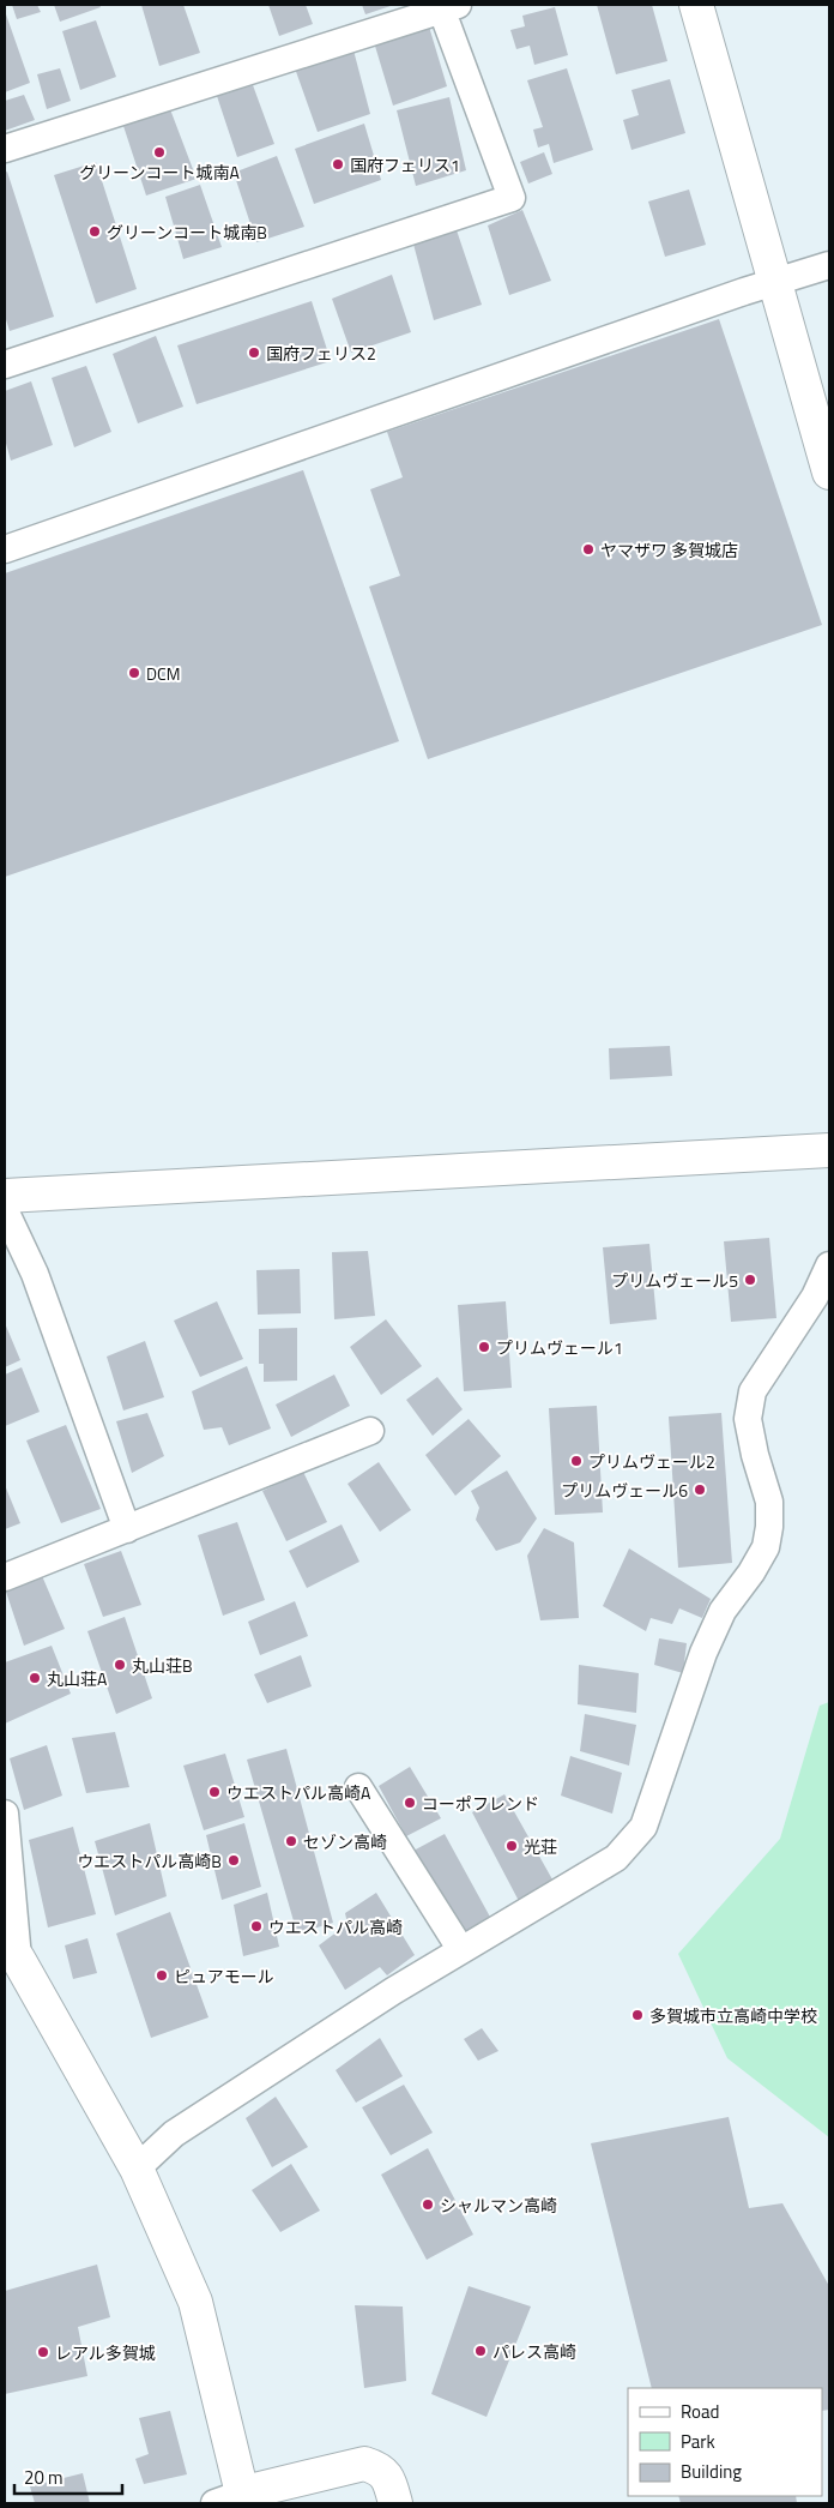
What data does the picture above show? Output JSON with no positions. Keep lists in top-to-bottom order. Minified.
{"places":["グリーンコート城南A","国府フェリス1","グリーンコート城南B","国府フェリス2","ヤマザワ 多賀城店","DCM","プリムヴェール5","プリムヴェール1","プリムヴェール2","プリムヴェール6","丸山荘B","丸山荘A","ウエストパル高崎A","コーポフレンド","セゾン高崎","光荘","ウエストパル高崎B","ウエストパル高崎","ピュアモール","多賀城市立高崎中学校","シャルマン高崎","パレス高崎","レアル多賀城"],"legend":["Road","Park","Building"],"scale_bar":"20 m"}
